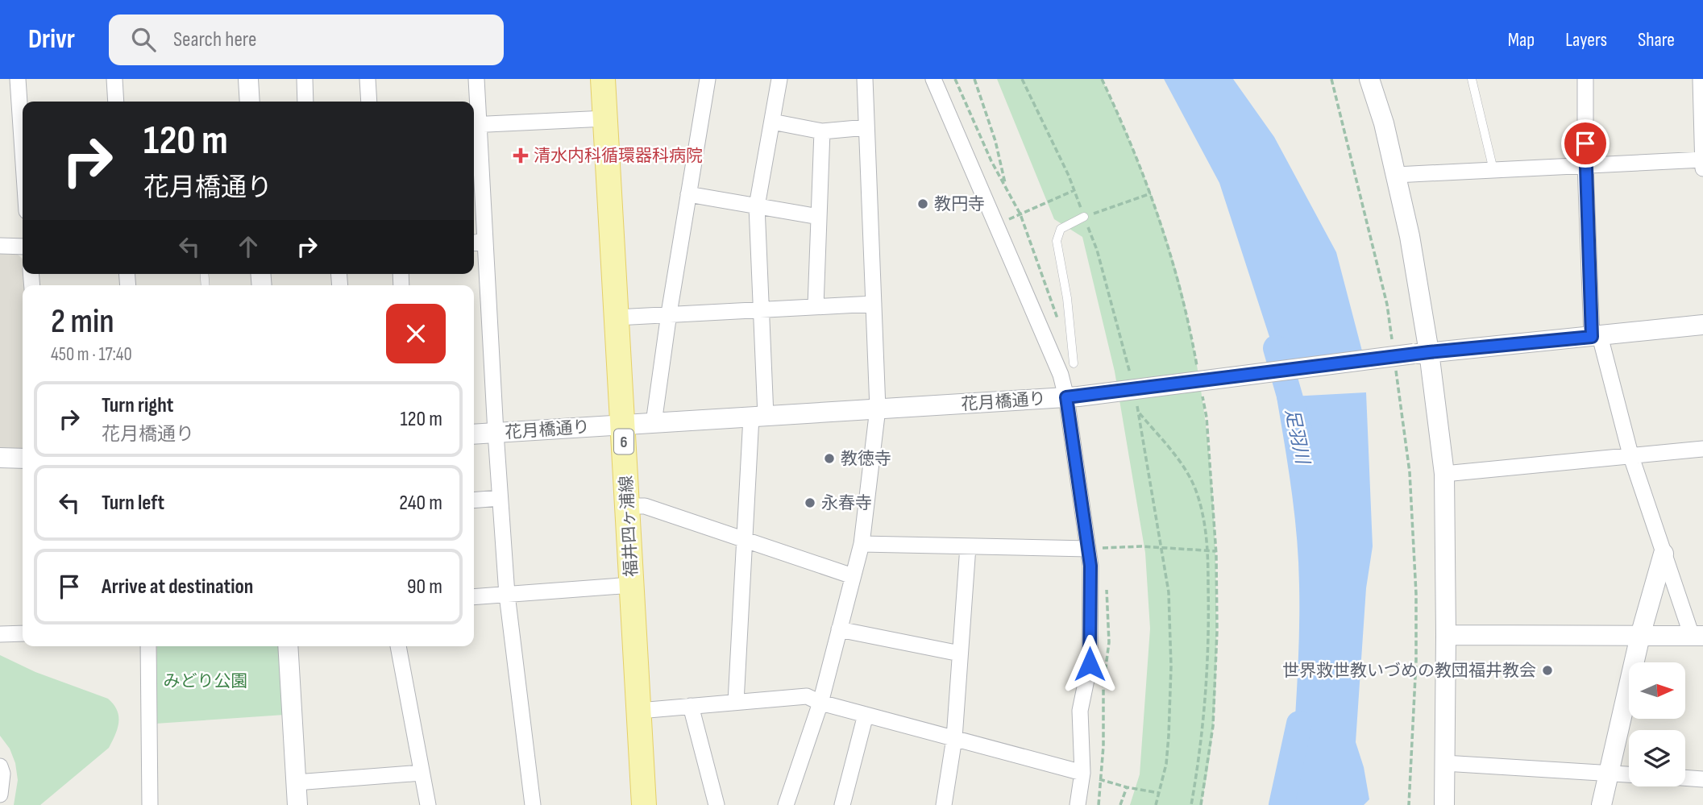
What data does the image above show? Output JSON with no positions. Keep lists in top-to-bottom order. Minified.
{"streets":{"main road":["6","福井四ヶ浦線"],"street":["花月橋通り"]},"crossings":[["花月橋通り","福井四ヶ浦線"]],"water":["足羽川"],"parks":["みどり公園"],"places":{"health":["清水内科循環器科病院"],"other":["教円寺","教徳寺","永春寺","世界救世教いづめの教団福井教会"]},"north":"right","page":{"header":"Drivr","search":"Search here","nav":["Map","Layers","Share"],"turn":["120 m","花月橋通り"],"heading":["2 min","450 m · 17:40"],"list":[{"name":"Turn right","note":"花月橋通り","value":"120 m"},{"name":"Turn left","value":"240 m"},{"name":"Arrive at destination","value":"90 m"}]}}
